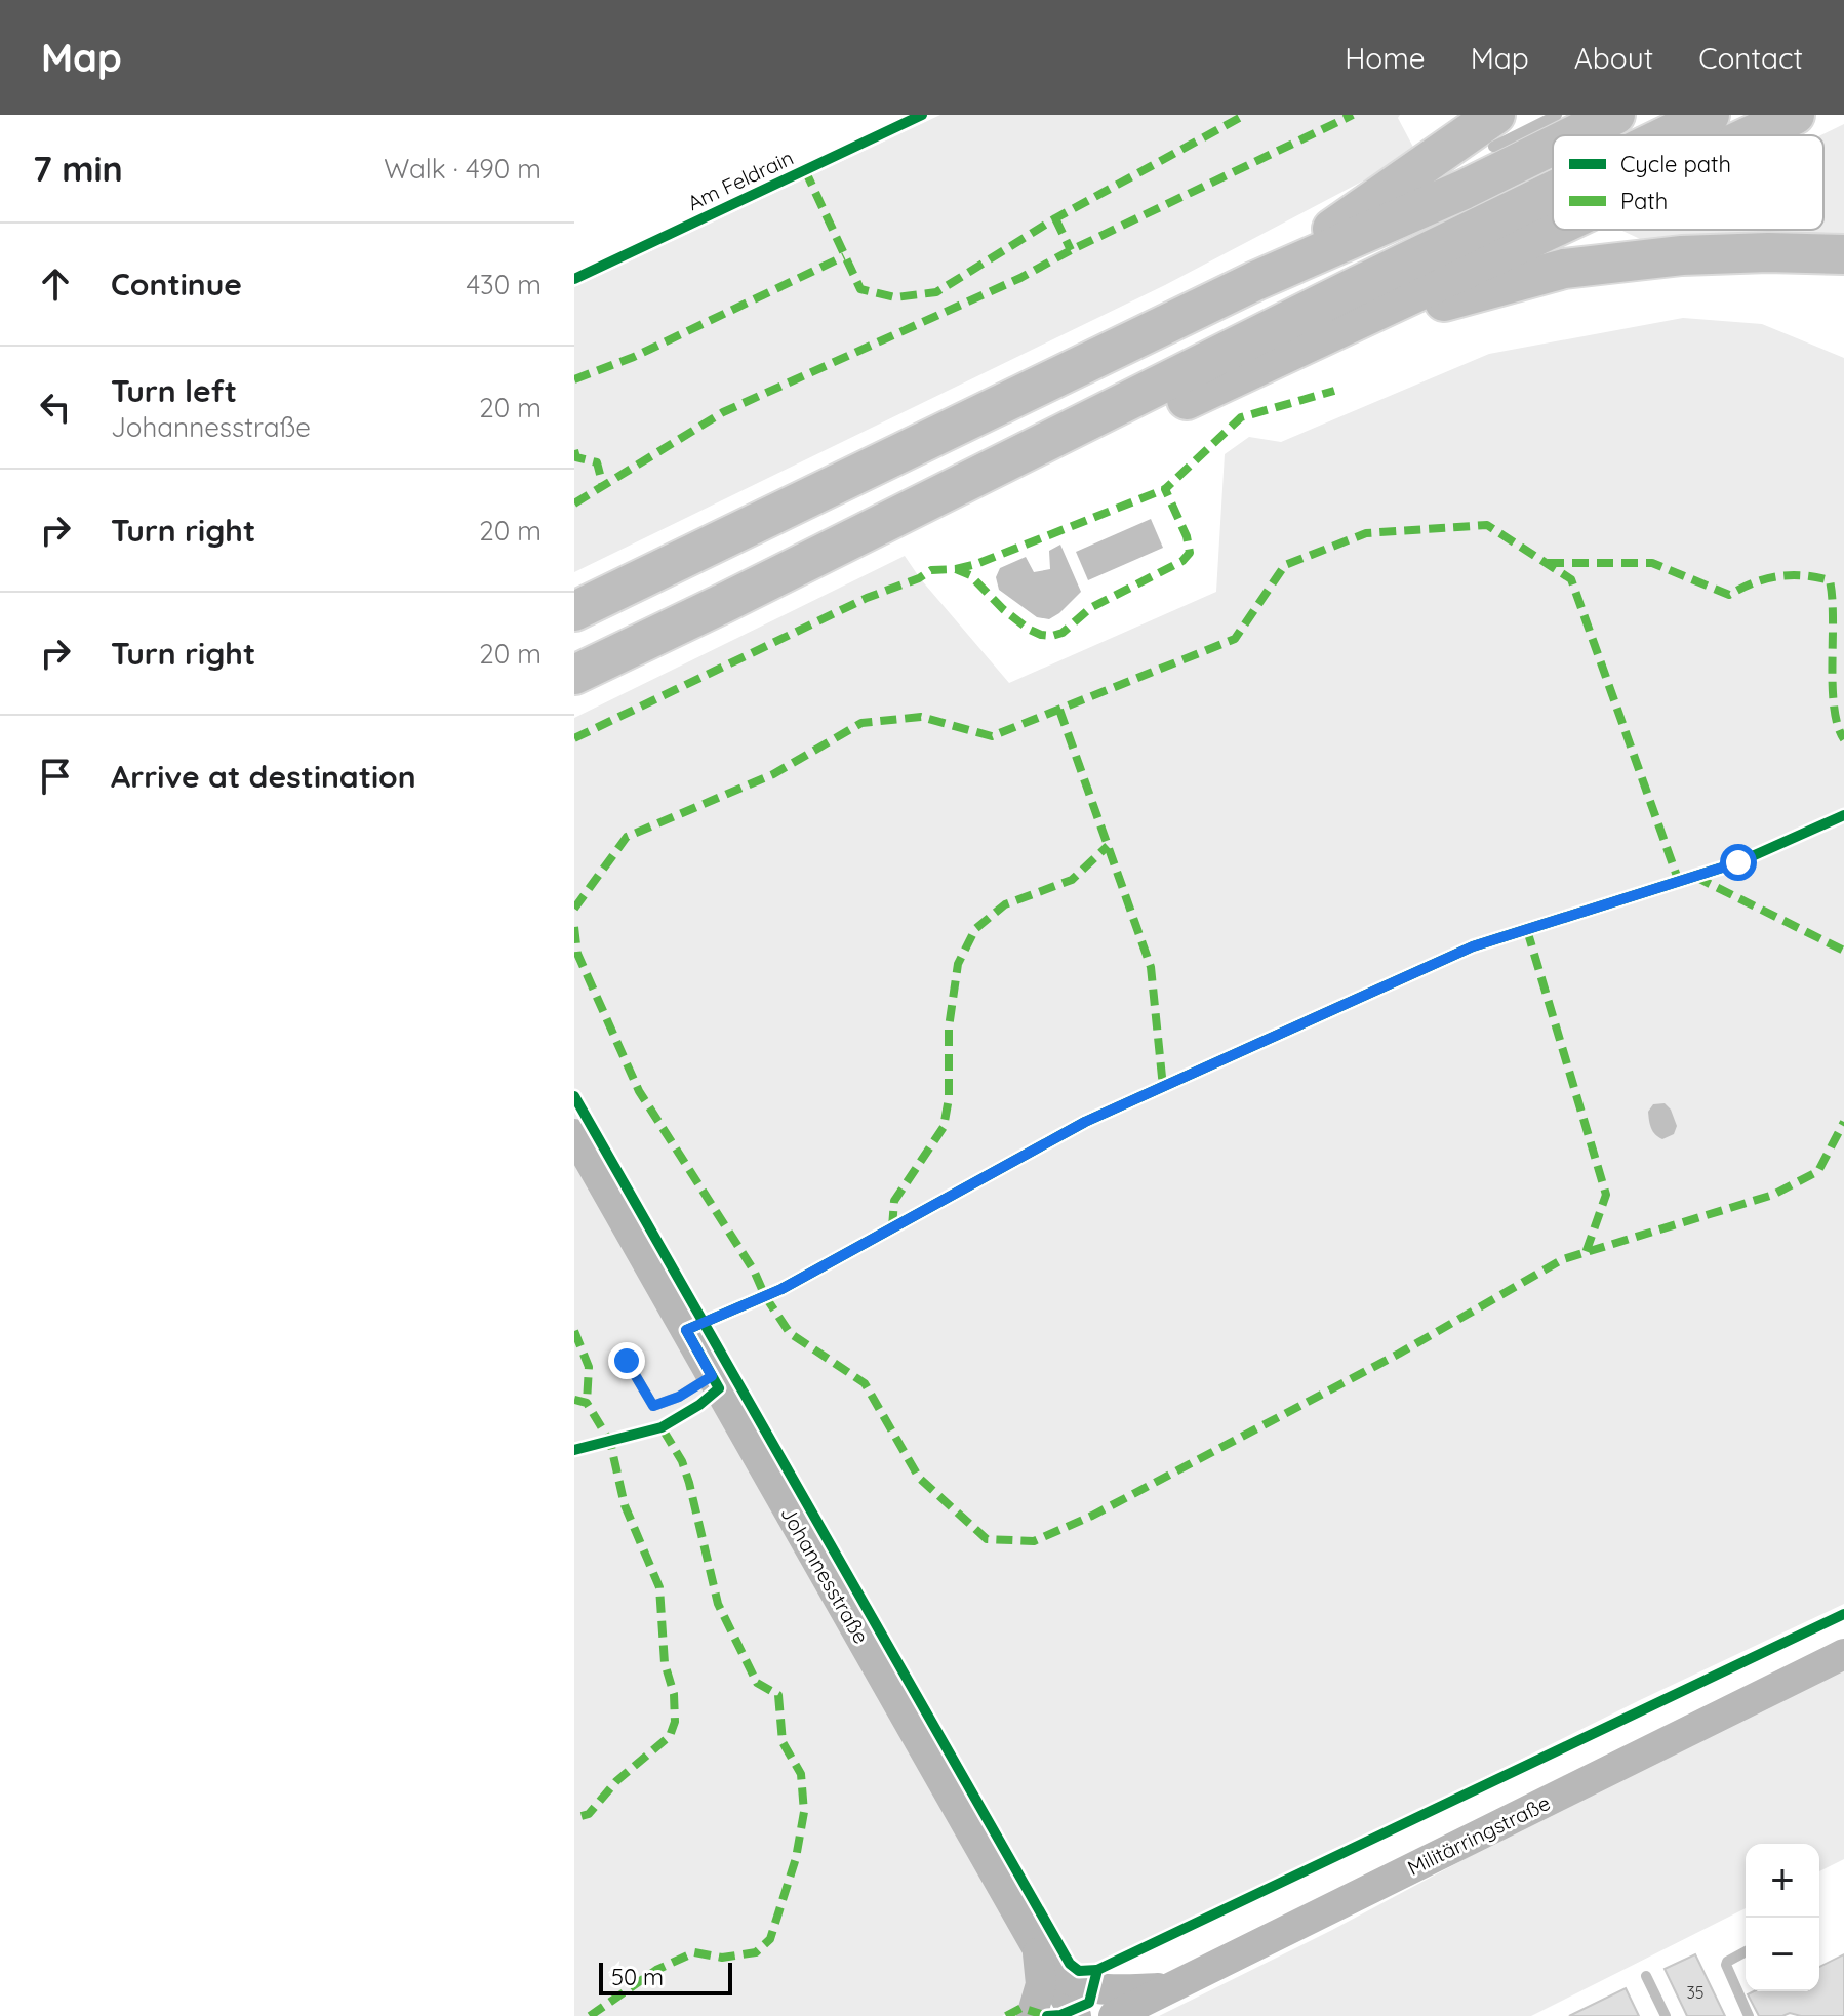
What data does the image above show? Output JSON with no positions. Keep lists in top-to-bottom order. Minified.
{"streets":{"main road":["Johannesstraße","Militärringstraße"],"cycle path":["Am Feldrain"]},"house_numbers":["35"],"legend":["Cycle path","Path"],"scale_bar":"50 m","page":{"header":"Map","nav":["Home","Map","About","Contact"],"heading":["7 min","Walk · 490 m"],"list":[["Continue","430 m"],["Turn left","Johannesstraße","20 m"],["Turn right","20 m"],["Turn right","20 m"],"Arrive at destination"],"map_buttons":["+","−"],"scale":"50 m"}}
